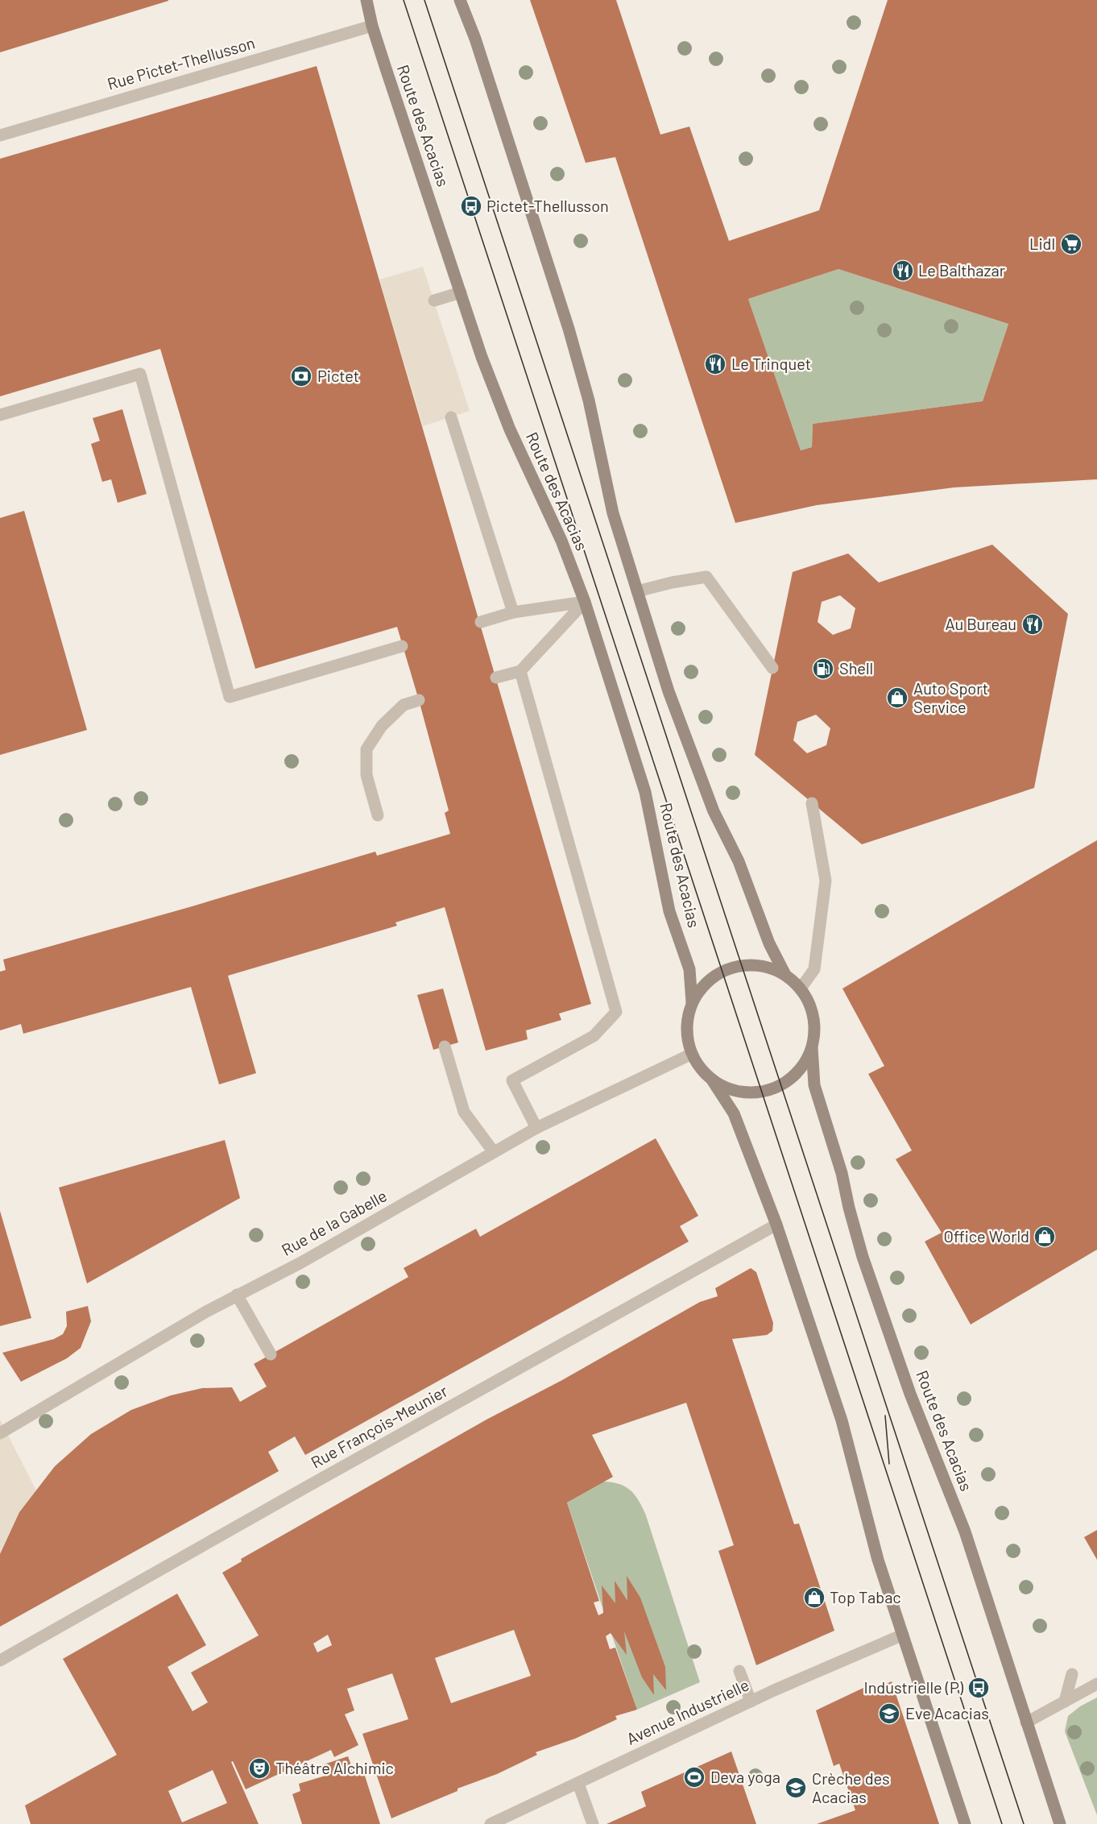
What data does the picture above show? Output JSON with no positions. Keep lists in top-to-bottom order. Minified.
{"streets":{"main road":["Route des Acacias"],"street":["Rue Pictet-Thellusson","Rue de la Gabelle","Rue François-Meunier","Avenue Industrielle"]},"crossings":[["Rue Pictet-Thellusson","Route des Acacias"],["Route des Acacias","Rue de la Gabelle"]],"places":{"bus stop":["Pictet-Thellusson","Industrielle (P)"],"supermarket":["Lidl"],"restaurant":["Le Balthazar","Le Trinquet","Au Bureau"],"bank":["Pictet"],"fuel station":["Shell"],"shop":["Auto Sport Service","Office World","Top Tabac"],"school or university":["Eve Acacias","Crèche des Acacias"],"theatre":["Théâtre Alchimic"],"sports":["Deva yoga"]}}
